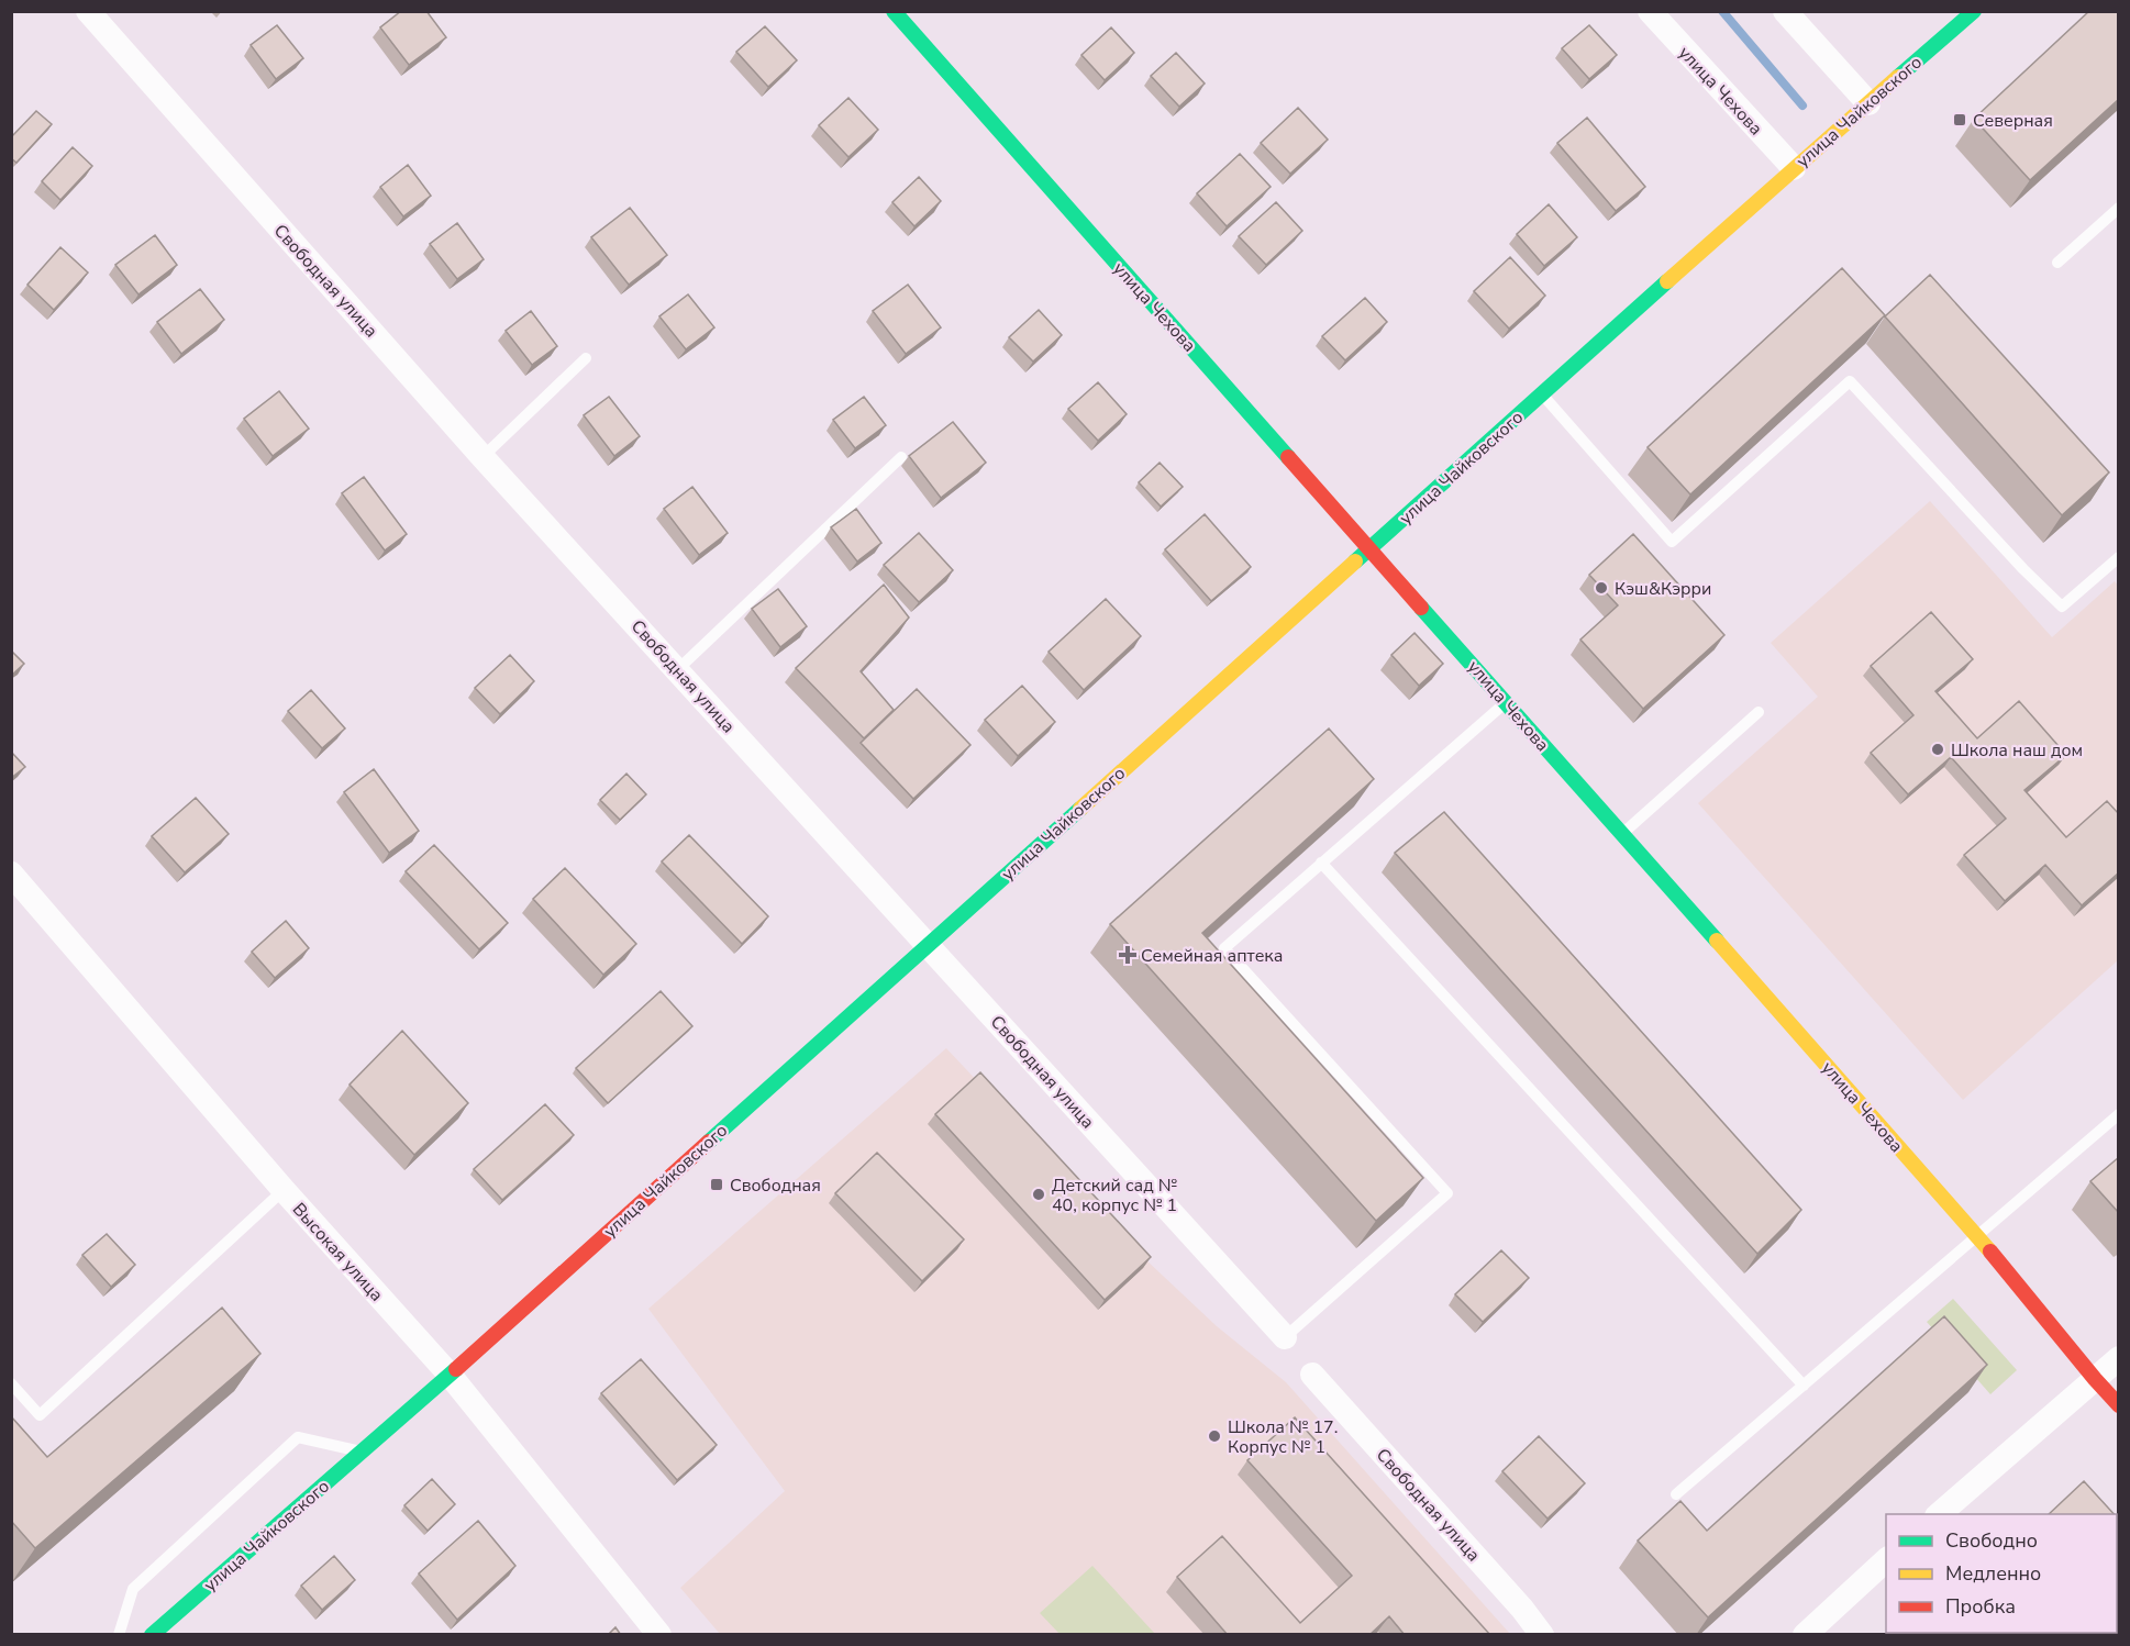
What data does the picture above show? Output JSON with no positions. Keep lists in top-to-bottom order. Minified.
{"streets":{"main road":["улица Чехова","улица Чайковского"],"street":["Свободная улица","Высокая улица"]},"crossings":[["улица Чехова","улица Чайковского"],["улица Чайковского","Свободная улица"],["улица Чайковского","Высокая улица"]],"places":{"transit":["Северная","Свободная"],"other":["Кэш&Кэрри","Школа наш дом","Детский сад № 40, корпус № 1","Школа № 17. Корпус № 1"],"health":["Семейная аптека"]},"legend":["Свободно","Медленно","Пробка"]}
